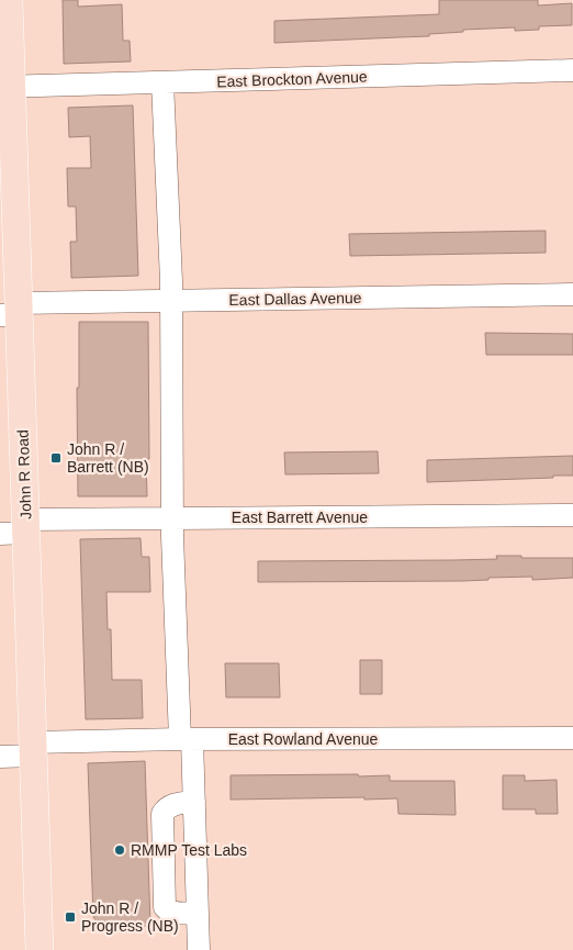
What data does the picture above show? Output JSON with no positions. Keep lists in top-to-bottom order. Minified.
{"streets":{"main road":["John R Road"],"street":["East Brockton Avenue","East Dallas Avenue","East Barrett Avenue","East Rowland Avenue"]},"crossings":[["East Brockton Avenue","John R Road"],["East Dallas Avenue","John R Road"],["John R Road","East Barrett Avenue"],["John R Road","East Rowland Avenue"]],"places":{"transit":["John R / Barrett (NB)","John R / Progress (NB)"],"other":["RMMP Test Labs"]}}
